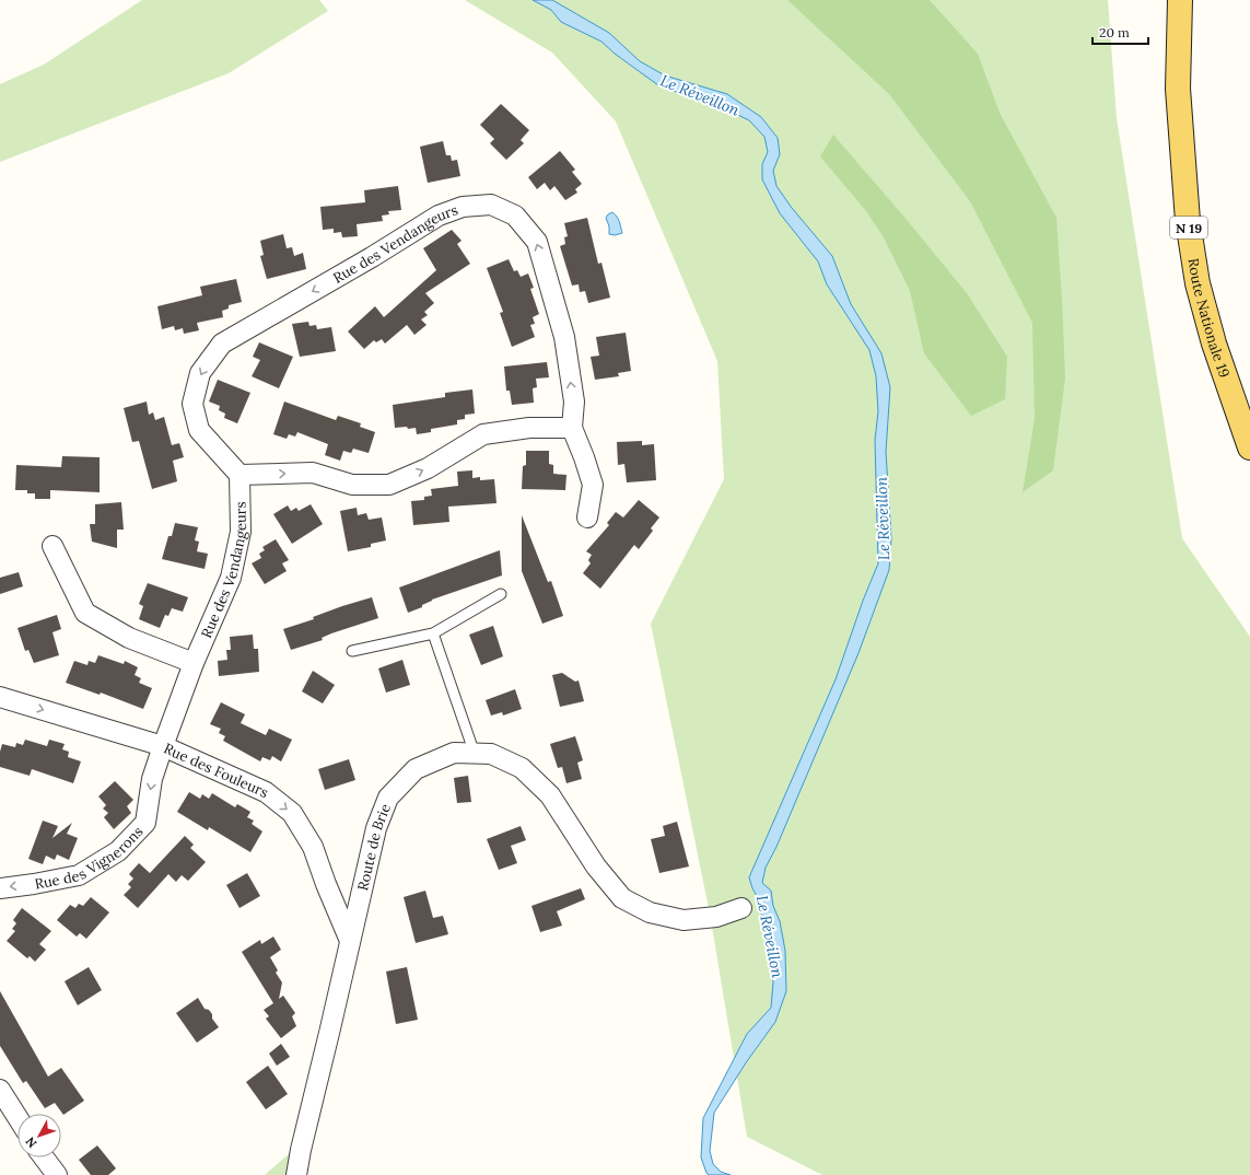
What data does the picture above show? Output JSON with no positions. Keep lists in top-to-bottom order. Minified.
{"streets":{"main road":["N 19","Route Nationale 19"],"street":["Rue des Vendangeurs","Rue des Fouleurs","Route de Brie","Rue des Vignerons"]},"crossings":[["Rue des Vendangeurs","Rue des Fouleurs"],["Rue des Vendangeurs","Rue des Vignerons"],["Rue des Fouleurs","Route de Brie"],["Rue des Fouleurs","Rue des Vignerons"]],"one_way":["Rue des Vignerons"],"water":["Le Réveillon"],"scale_bar":"20 m","north":"bottom left"}
